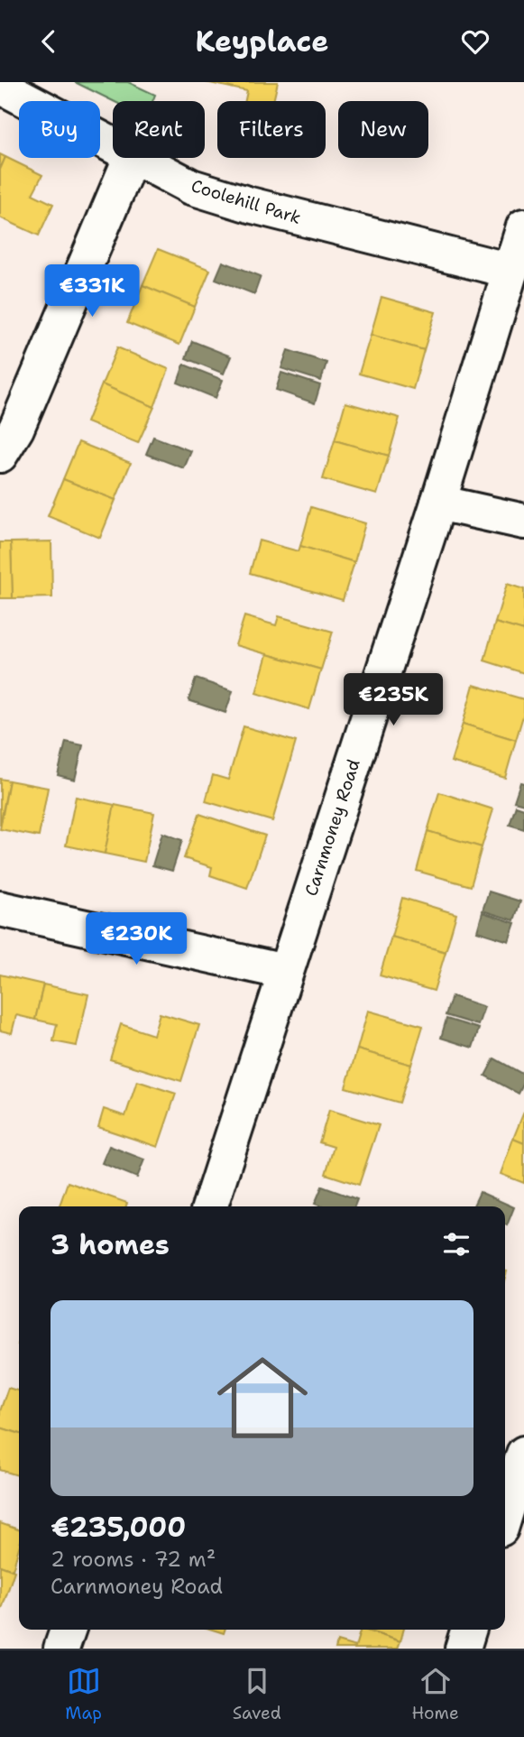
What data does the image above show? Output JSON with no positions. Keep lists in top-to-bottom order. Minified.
{"streets":{"street":["Coolehill Park","Carnmoney Road"]},"crossings":[["Coolehill Park","Carnmoney Road"]],"page":{"header":"Keyplace","chip":["Buy","Rent","Filters","New"],"price":["€331K","€235K","€230K"],"heading":"3 homes","list":[{"name":"€235,000","note":"2 rooms · 72 m² · Carnmoney Road"}],"tabs":["Map","Saved","Home"]}}
